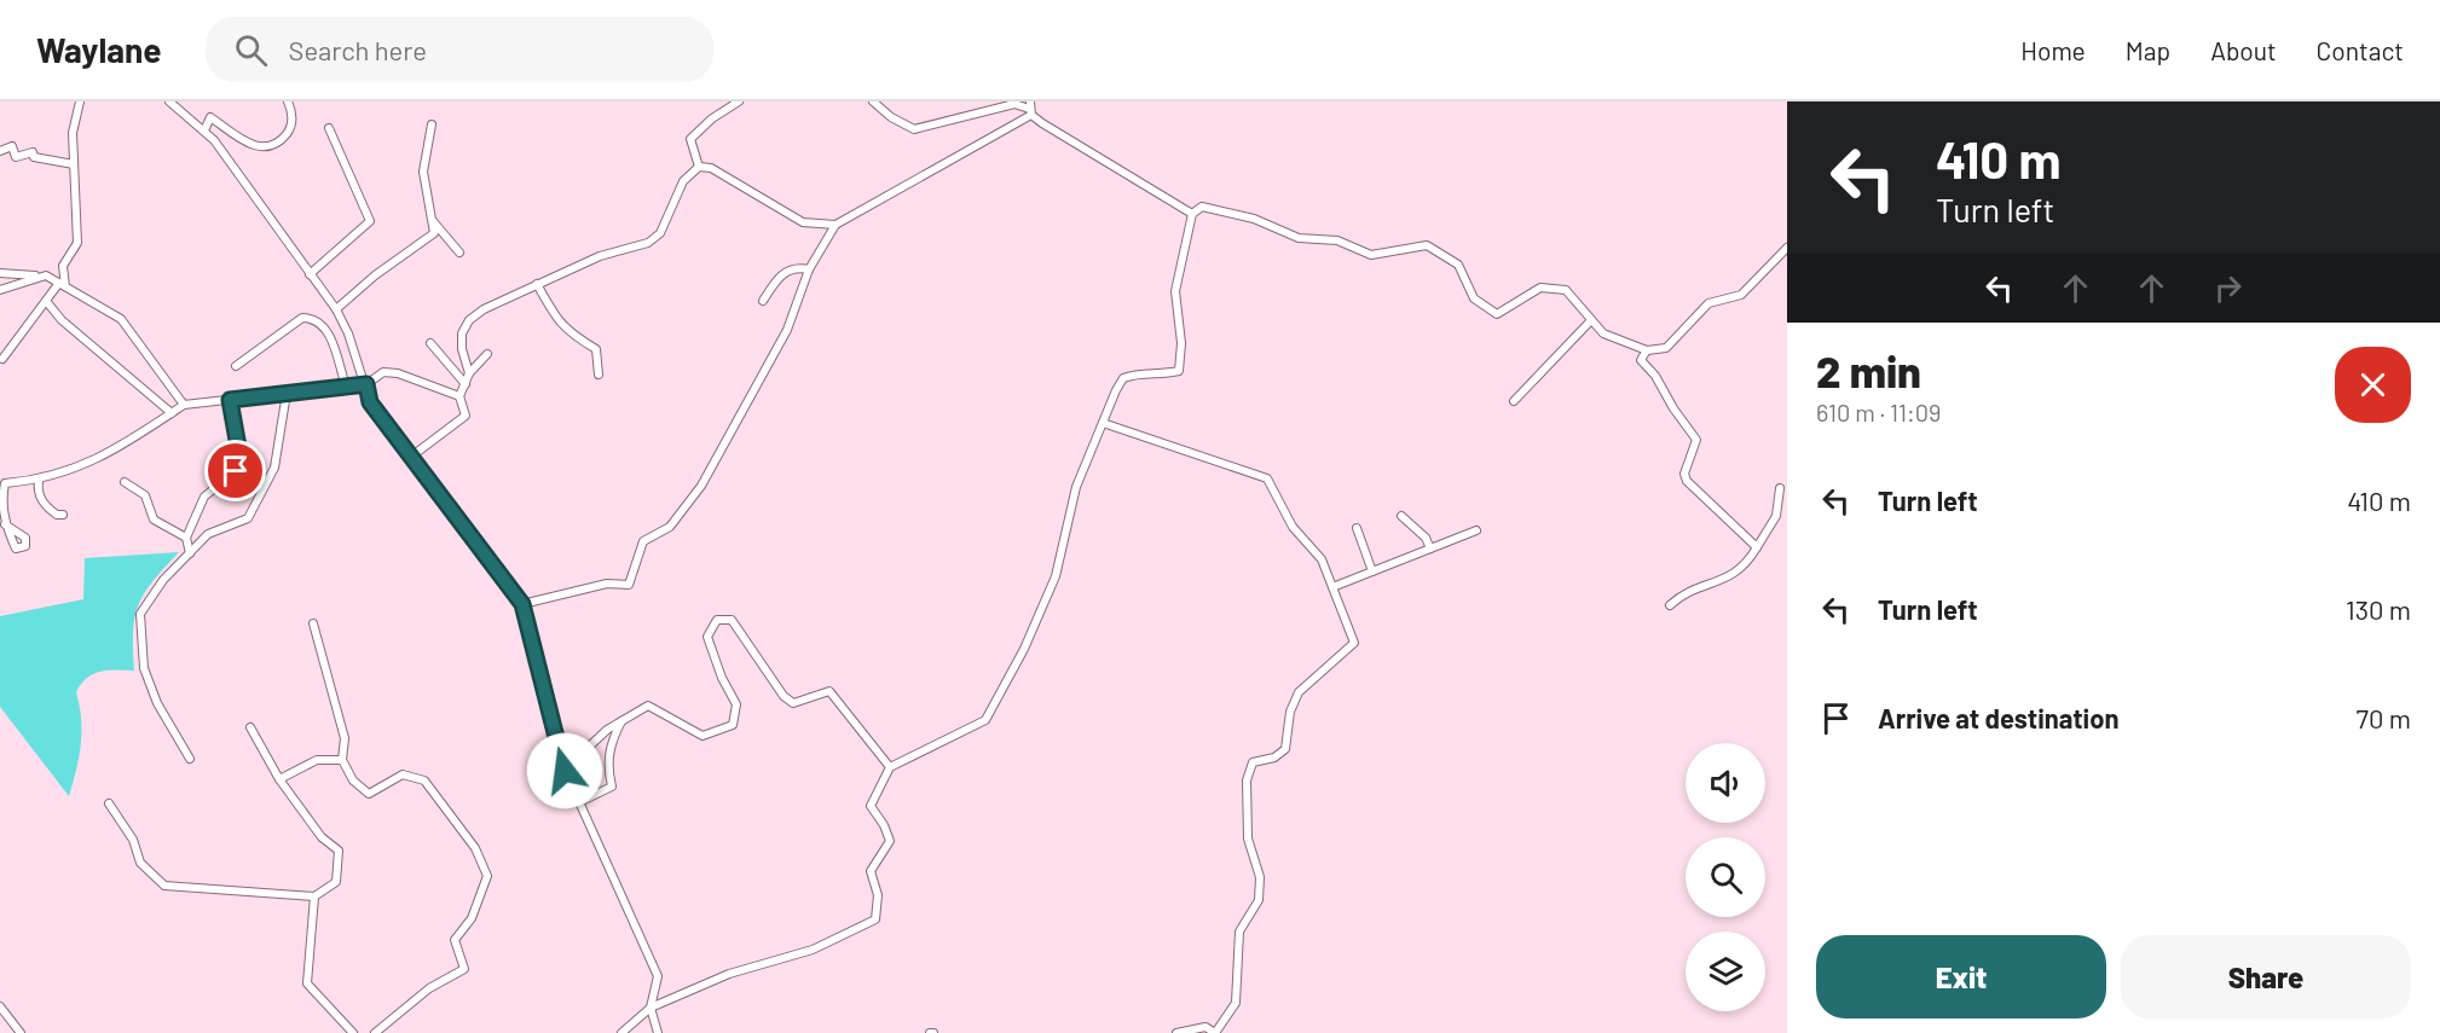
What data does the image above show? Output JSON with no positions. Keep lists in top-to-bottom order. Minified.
{"page":{"header":"Waylane","search":"Search here","nav":["Home","Map","About","Contact"],"turn":["410 m","Turn left"],"heading":["2 min","610 m · 11:09"],"list":[{"name":"Turn left","value":"410 m"},{"name":"Turn left","value":"130 m"},{"name":"Arrive at destination","value":"70 m"}],"buttons":["Exit","Share"]}}
